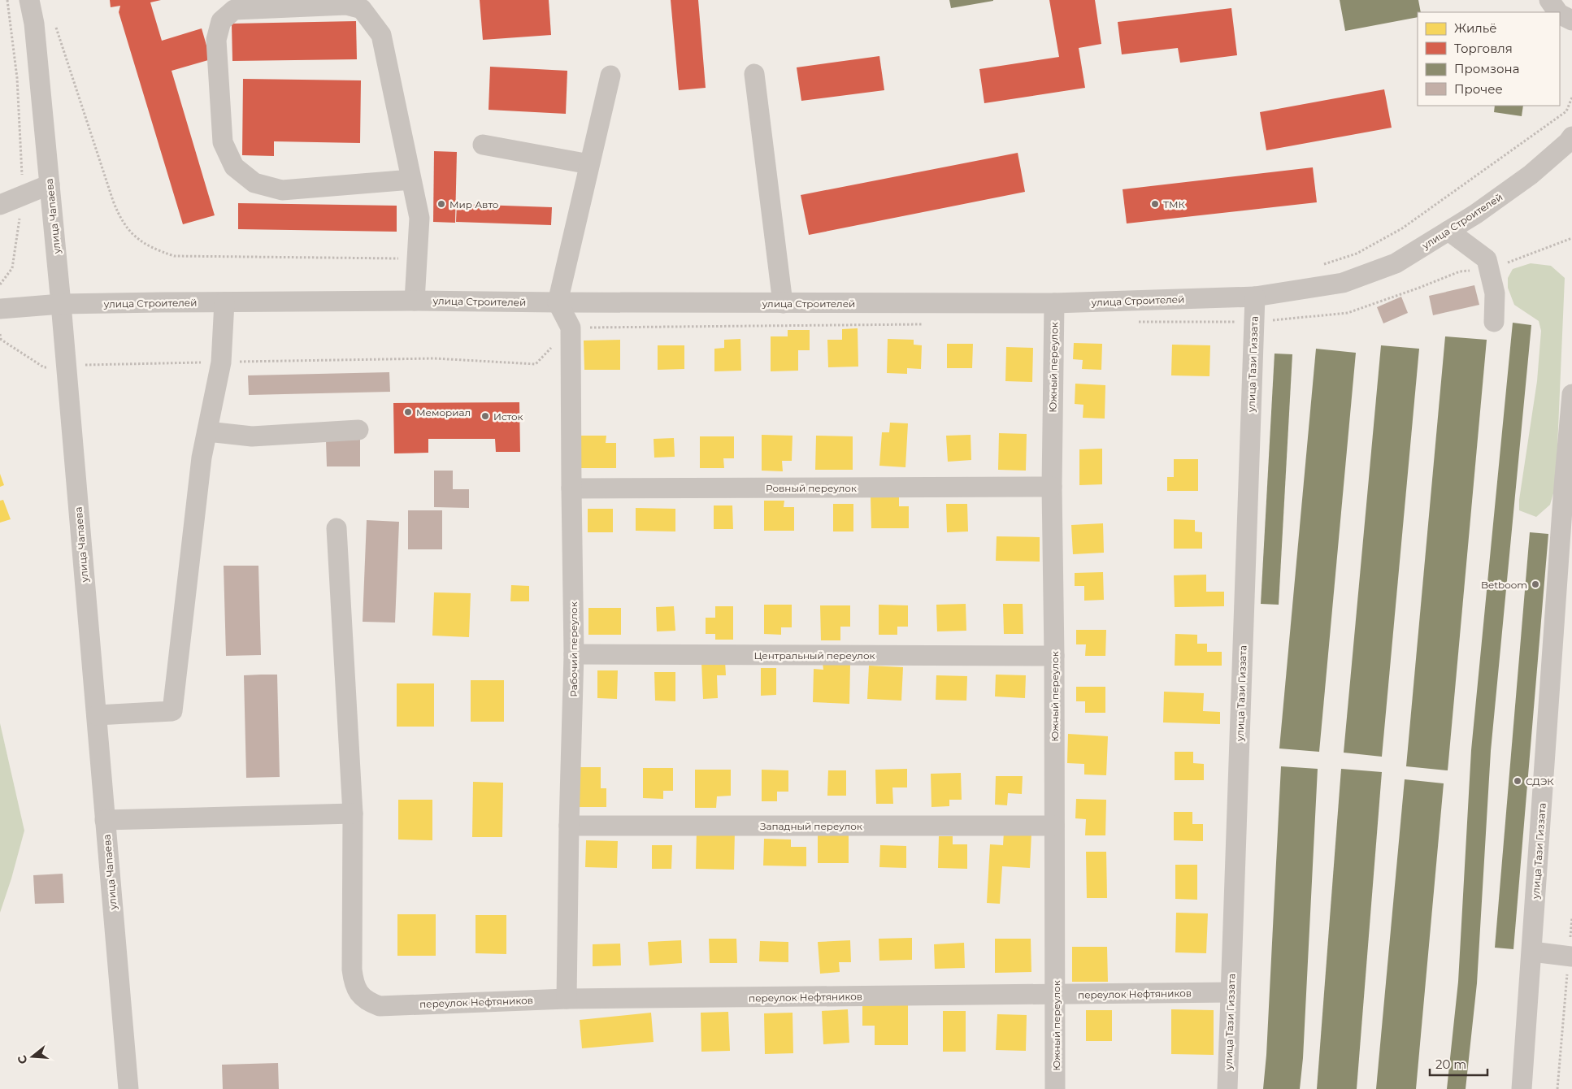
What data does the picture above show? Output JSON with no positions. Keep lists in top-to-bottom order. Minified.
{"streets":{"street":["улица Чапаева","улица Строителей","улица Тази Гиззата","Южный переулок","Ровный переулок","Рабочий переулок","Центральный переулок","Западный переулок","переулок Нефтяников"]},"crossings":[["улица Чапаева","улица Строителей"],["улица Строителей","улица Тази Гиззата"],["улица Строителей","Южный переулок"],["улица Строителей","Рабочий переулок"],["улица Тази Гиззата","переулок Нефтяников"],["Южный переулок","Ровный переулок"],["Южный переулок","Центральный переулок"],["Южный переулок","Западный переулок"],["Южный переулок","переулок Нефтяников"],["Ровный переулок","Рабочий переулок"],["Рабочий переулок","Центральный переулок"],["Рабочий переулок","Западный переулок"],["Рабочий переулок","переулок Нефтяников"]],"places":["Мир Авто","ТМК","Мемориал","Исток","Betboom","СДЭК"],"legend":["Жильё","Торговля","Промзона","Прочее"],"scale_bar":"20 m","north":"left"}
